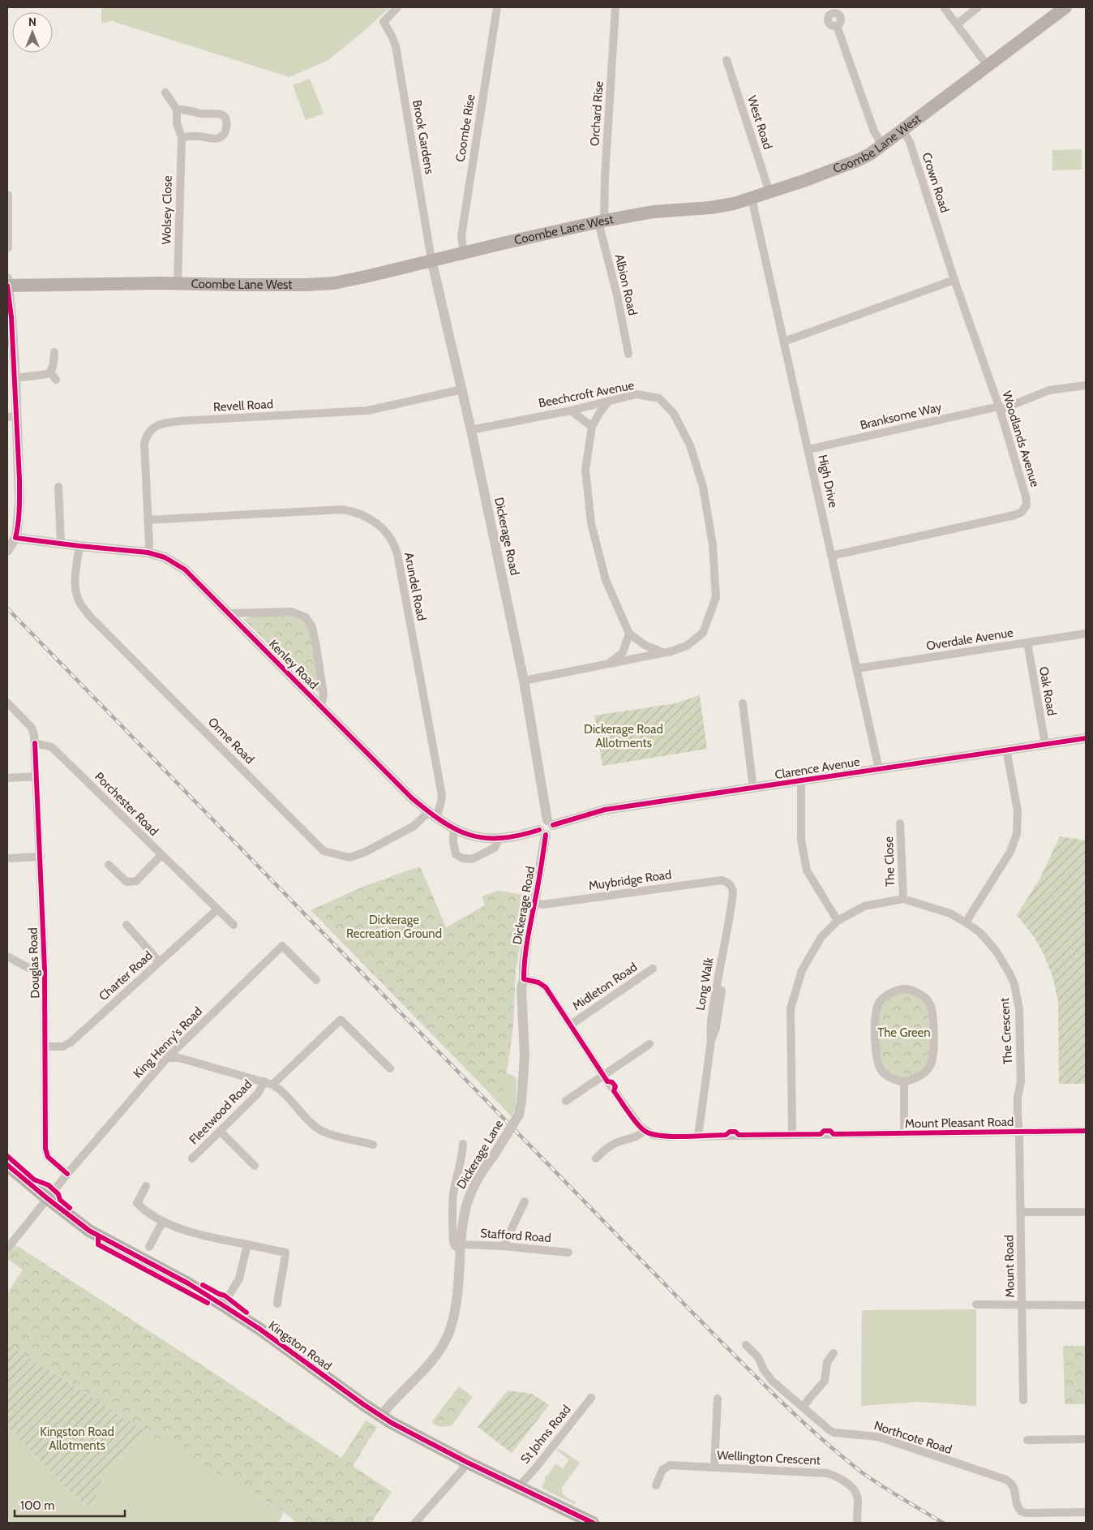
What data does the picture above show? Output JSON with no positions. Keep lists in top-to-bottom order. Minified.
{"streets":{"main road":["Coombe Lane West","Kingston Road"],"street":["Orchard Rise","West Road","Coombe Rise","Brook Gardens","Crown Road","Wolsey Close","Albion Road","Beechcroft Avenue","Revell Road","Branksome Way","Woodlands Avenue","High Drive","Dickerage Road","Arundel Road","Overdale Avenue","Kenley Road","Oak Road","Orme Road","Clarence Avenue","Porchester Road","The Close","Muybridge Road","Douglas Road","Charter Road","Long Walk","Midleton Road","The Crescent","King Henry's Road","Fleetwood Road","Mount Pleasant Road","Dickerage Lane","Stafford Road","Mount Road","St Johns Road","Northcote Road","Wellington Crescent"]},"crossings":[["Orchard Rise","Coombe Lane West"],["Orchard Rise","Albion Road"],["West Road","Coombe Lane West"],["Coombe Rise","Coombe Lane West"],["Brook Gardens","Coombe Lane West"],["Brook Gardens","Dickerage Road"],["Coombe Lane West","Crown Road"],["Coombe Lane West","Wolsey Close"],["Coombe Lane West","Albion Road"],["Coombe Lane West","High Drive"],["Coombe Lane West","Dickerage Road"],["Crown Road","Woodlands Avenue"],["Beechcroft Avenue","Dickerage Road"],["Revell Road","Dickerage Road"],["Revell Road","Arundel Road"],["Revell Road","Kenley Road"],["Branksome Way","Woodlands Avenue"],["Branksome Way","High Drive"],["Woodlands Avenue","High Drive"],["High Drive","Overdale Avenue"],["High Drive","Clarence Avenue"],["Dickerage Road","Kenley Road"],["Dickerage Road","Clarence Avenue"],["Dickerage Road","Muybridge Road"],["Dickerage Road","Dickerage Lane"],["Arundel Road","Kenley Road"],["Arundel Road","Orme Road"],["Overdale Avenue","Oak Road"],["Kenley Road","Orme Road"],["Oak Road","Clarence Avenue"],["Porchester Road","Douglas Road"],["Porchester Road","Charter Road"],["The Close","The Crescent"],["Muybridge Road","Long Walk"],["Douglas Road","Charter Road"],["Douglas Road","King Henry's Road"],["Long Walk","Mount Pleasant Road"],["The Crescent","Mount Pleasant Road"],["The Crescent","Mount Road"],["King Henry's Road","Kingston Road"],["Mount Pleasant Road","Mount Road"],["Dickerage Lane","Stafford Road"],["Dickerage Lane","Kingston Road"],["Kingston Road","St Johns Road"]],"parks":["Dickerage Road Allotments","Dickerage Recreation Ground","The Green","Kingston Road Allotments"],"scale_bar":"100 m","north":"top"}
